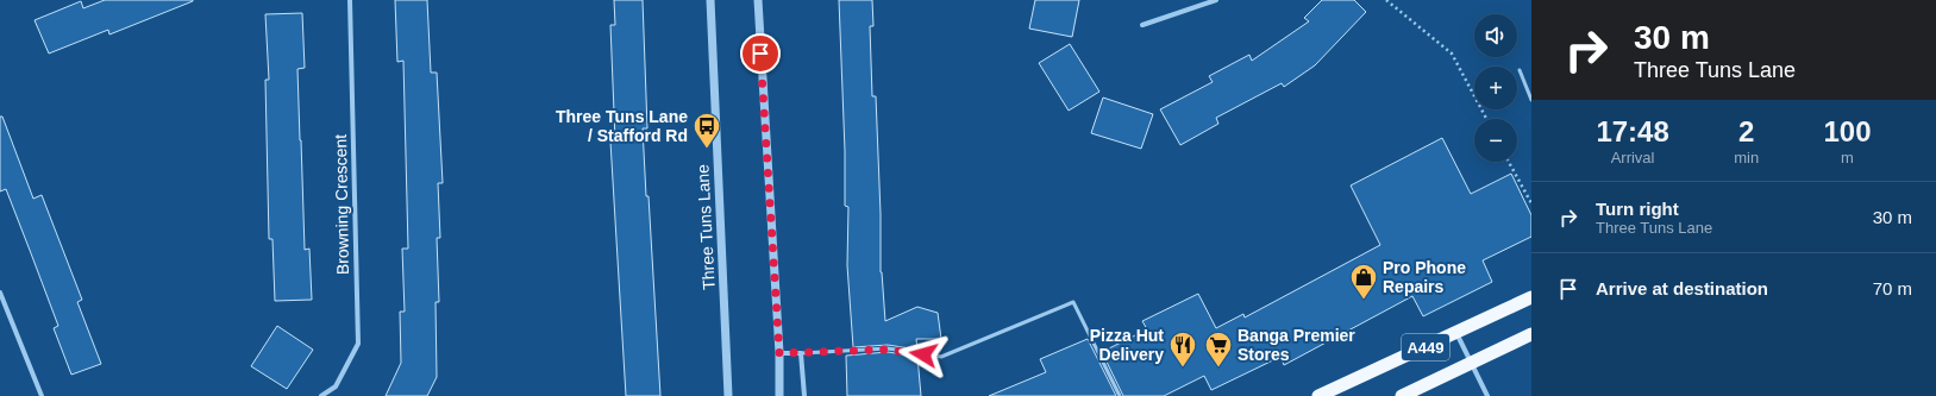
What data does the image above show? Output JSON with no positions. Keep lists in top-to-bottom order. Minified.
{"streets":{"highway":["A449"],"street":["Browning Crescent","Three Tuns Lane"]},"places":{"bus stop":["Three Tuns Lane / Stafford Rd"],"shop":["Pro Phone Repairs"],"restaurant":["Pizza Hut Delivery"],"supermarket":["Banga Premier Stores"]},"page":{"turn":["30 m","Three Tuns Lane"],"map_buttons":["+","−"],"eta":["17:48","Arrival","2","min","100","m"],"list":[{"name":"Turn right","note":"Three Tuns Lane","value":"30 m"},{"name":"Arrive at destination","value":"70 m"}]}}
